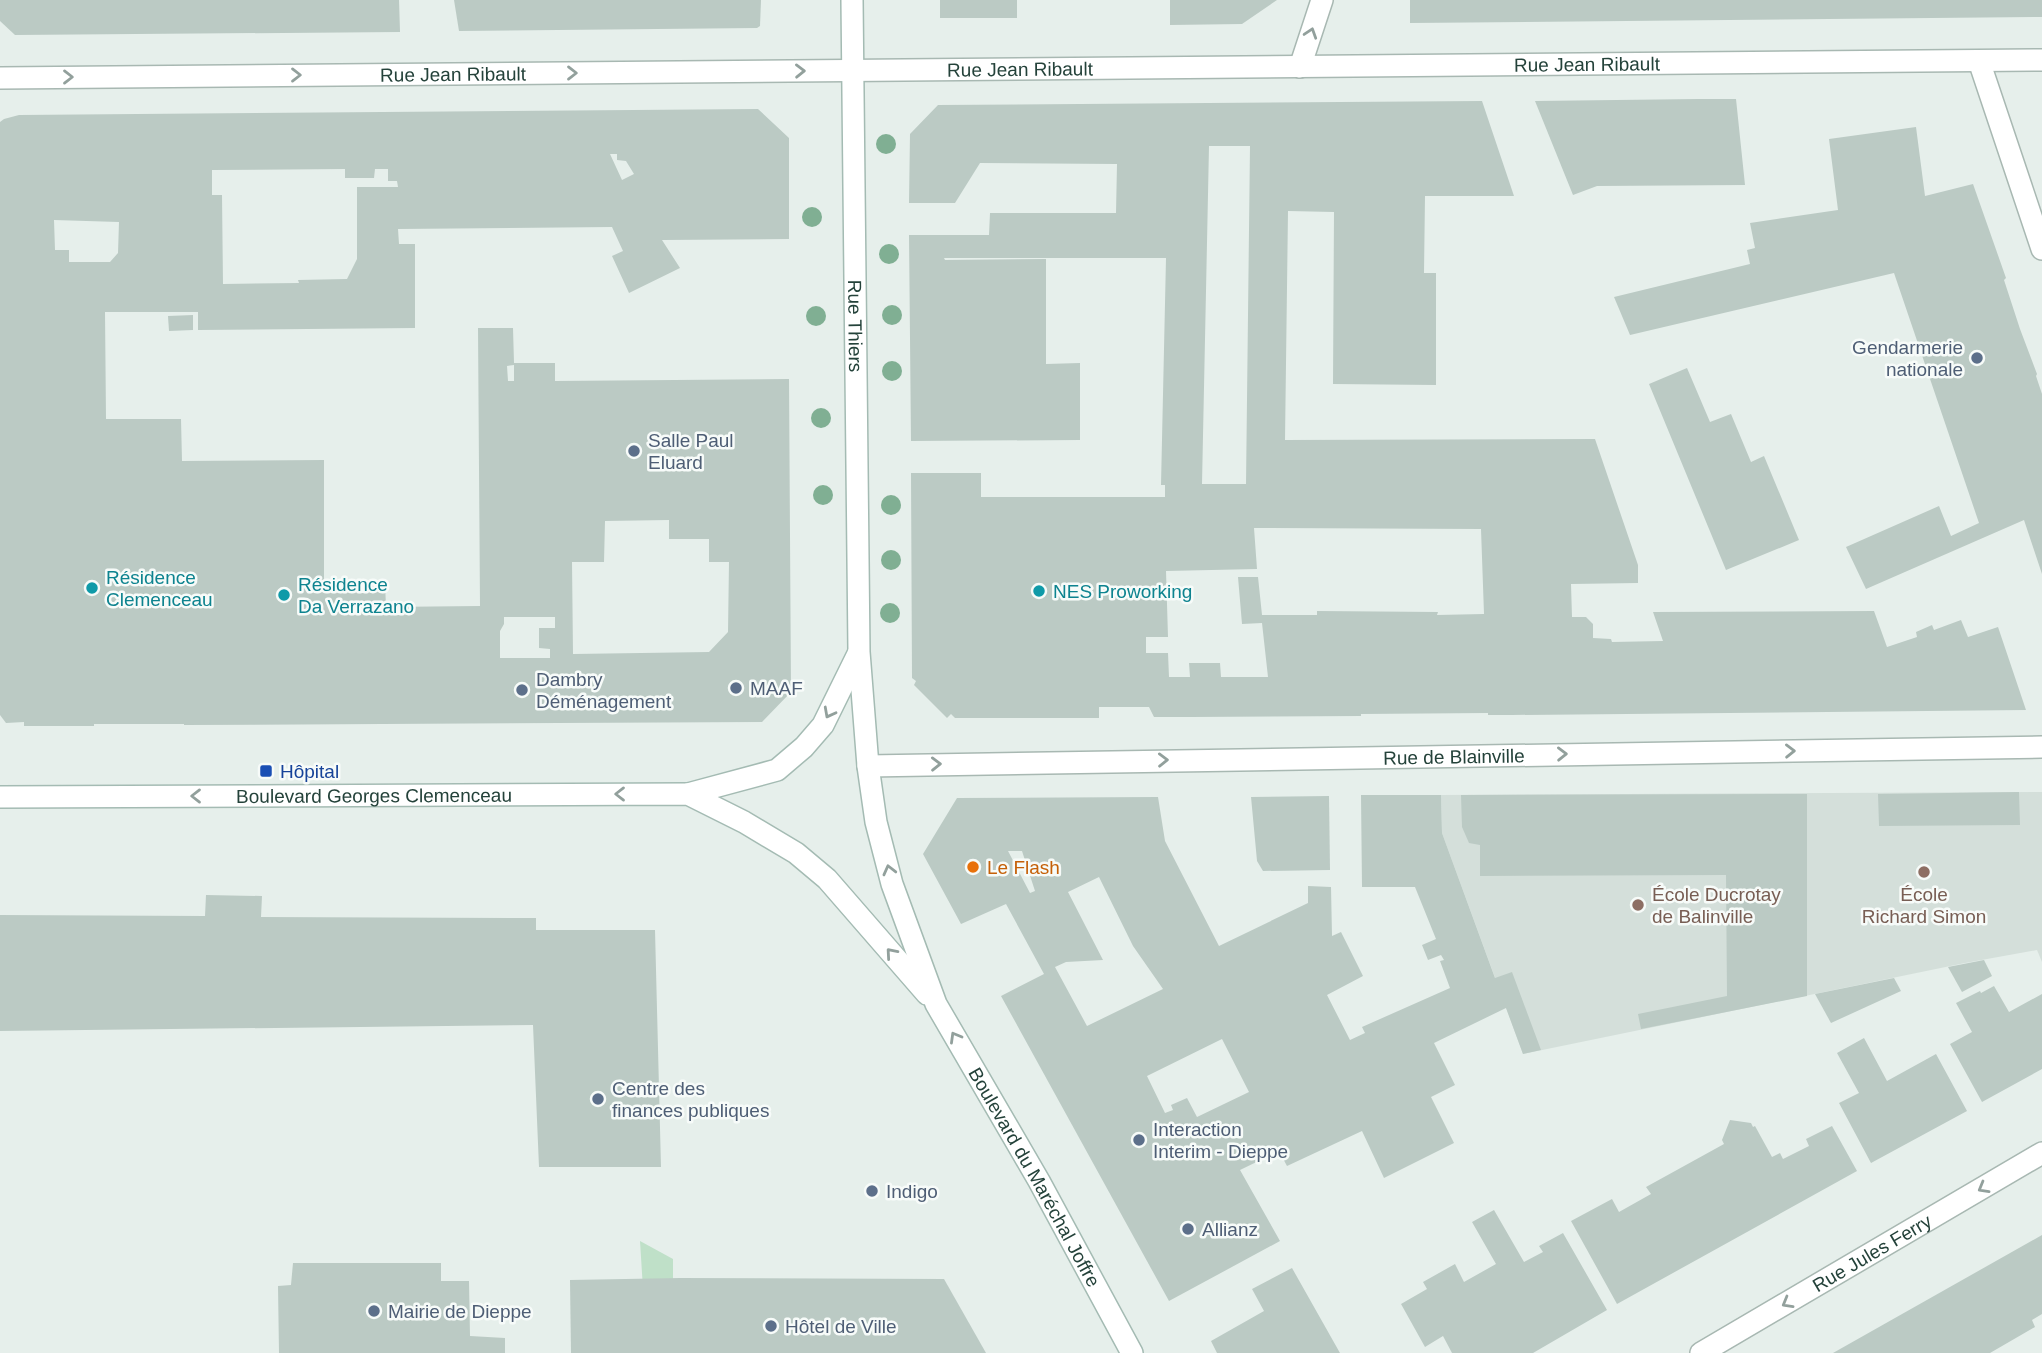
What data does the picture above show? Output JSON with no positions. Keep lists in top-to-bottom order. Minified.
{"streets":{"street":["Rue Jean Ribault","Rue Thiers","Rue de Blainville","Boulevard Georges Clemenceau","Boulevard du Maréchal Joffre","Rue Jules Ferry"]},"crossings":[["Rue Jean Ribault","Rue Thiers"],["Rue Thiers","Rue de Blainville"],["Rue Thiers","Boulevard Georges Clemenceau"],["Rue Thiers","Boulevard du Maréchal Joffre"],["Rue de Blainville","Boulevard du Maréchal Joffre"],["Boulevard Georges Clemenceau","Boulevard du Maréchal Joffre"]],"one_way":["Rue Jean Ribault","Rue de Blainville","Boulevard Georges Clemenceau","Boulevard du Maréchal Joffre","Rue Jules Ferry"],"places":{"other":["Gendarmerie nationale","Salle Paul Eluard","Résidence Clemenceau","NES Proworking","Résidence Da Verrazano","MAAF","Dambry Déménagement","Le Flash","École Richard Simon","École Ducrotay de Balinville","Centre des finances publiques","Interaction Interim - Dieppe","Indigo","Allianz","Mairie de Dieppe","Hôtel de Ville"],"transit":["Hôpital"]}}
